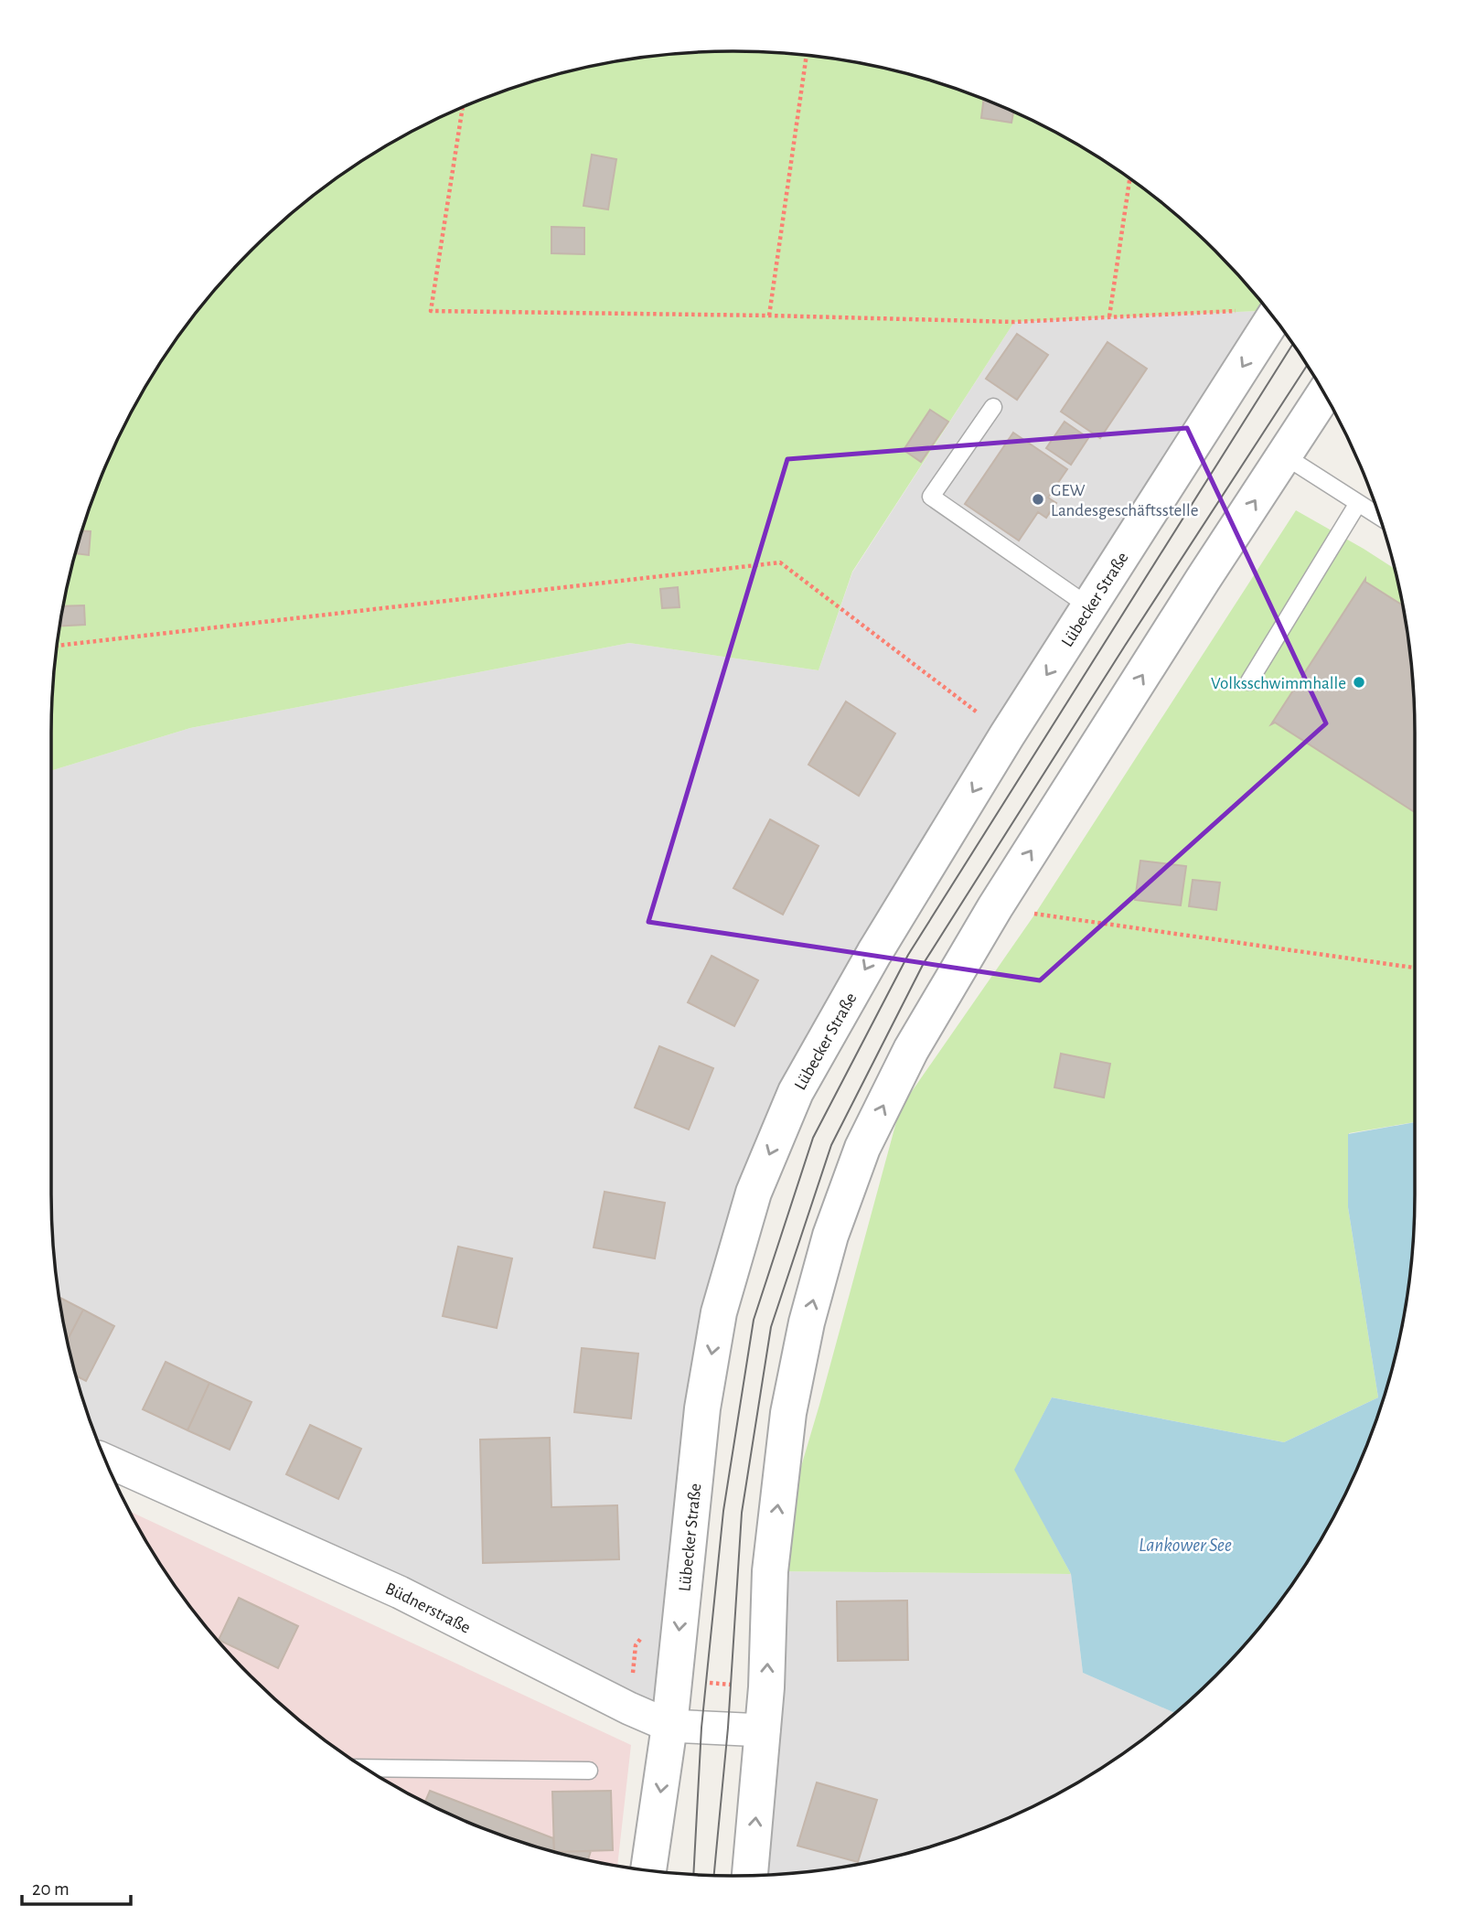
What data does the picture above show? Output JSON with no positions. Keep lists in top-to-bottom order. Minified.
{"streets":{"street":["Lübecker Straße","Büdnerstraße"]},"crossings":[["Lübecker Straße","Büdnerstraße"]],"water":["Lankower See"],"places":["GEW Landesgeschäftsstelle","Volksschwimmhalle"],"scale_bar":"20 m"}
